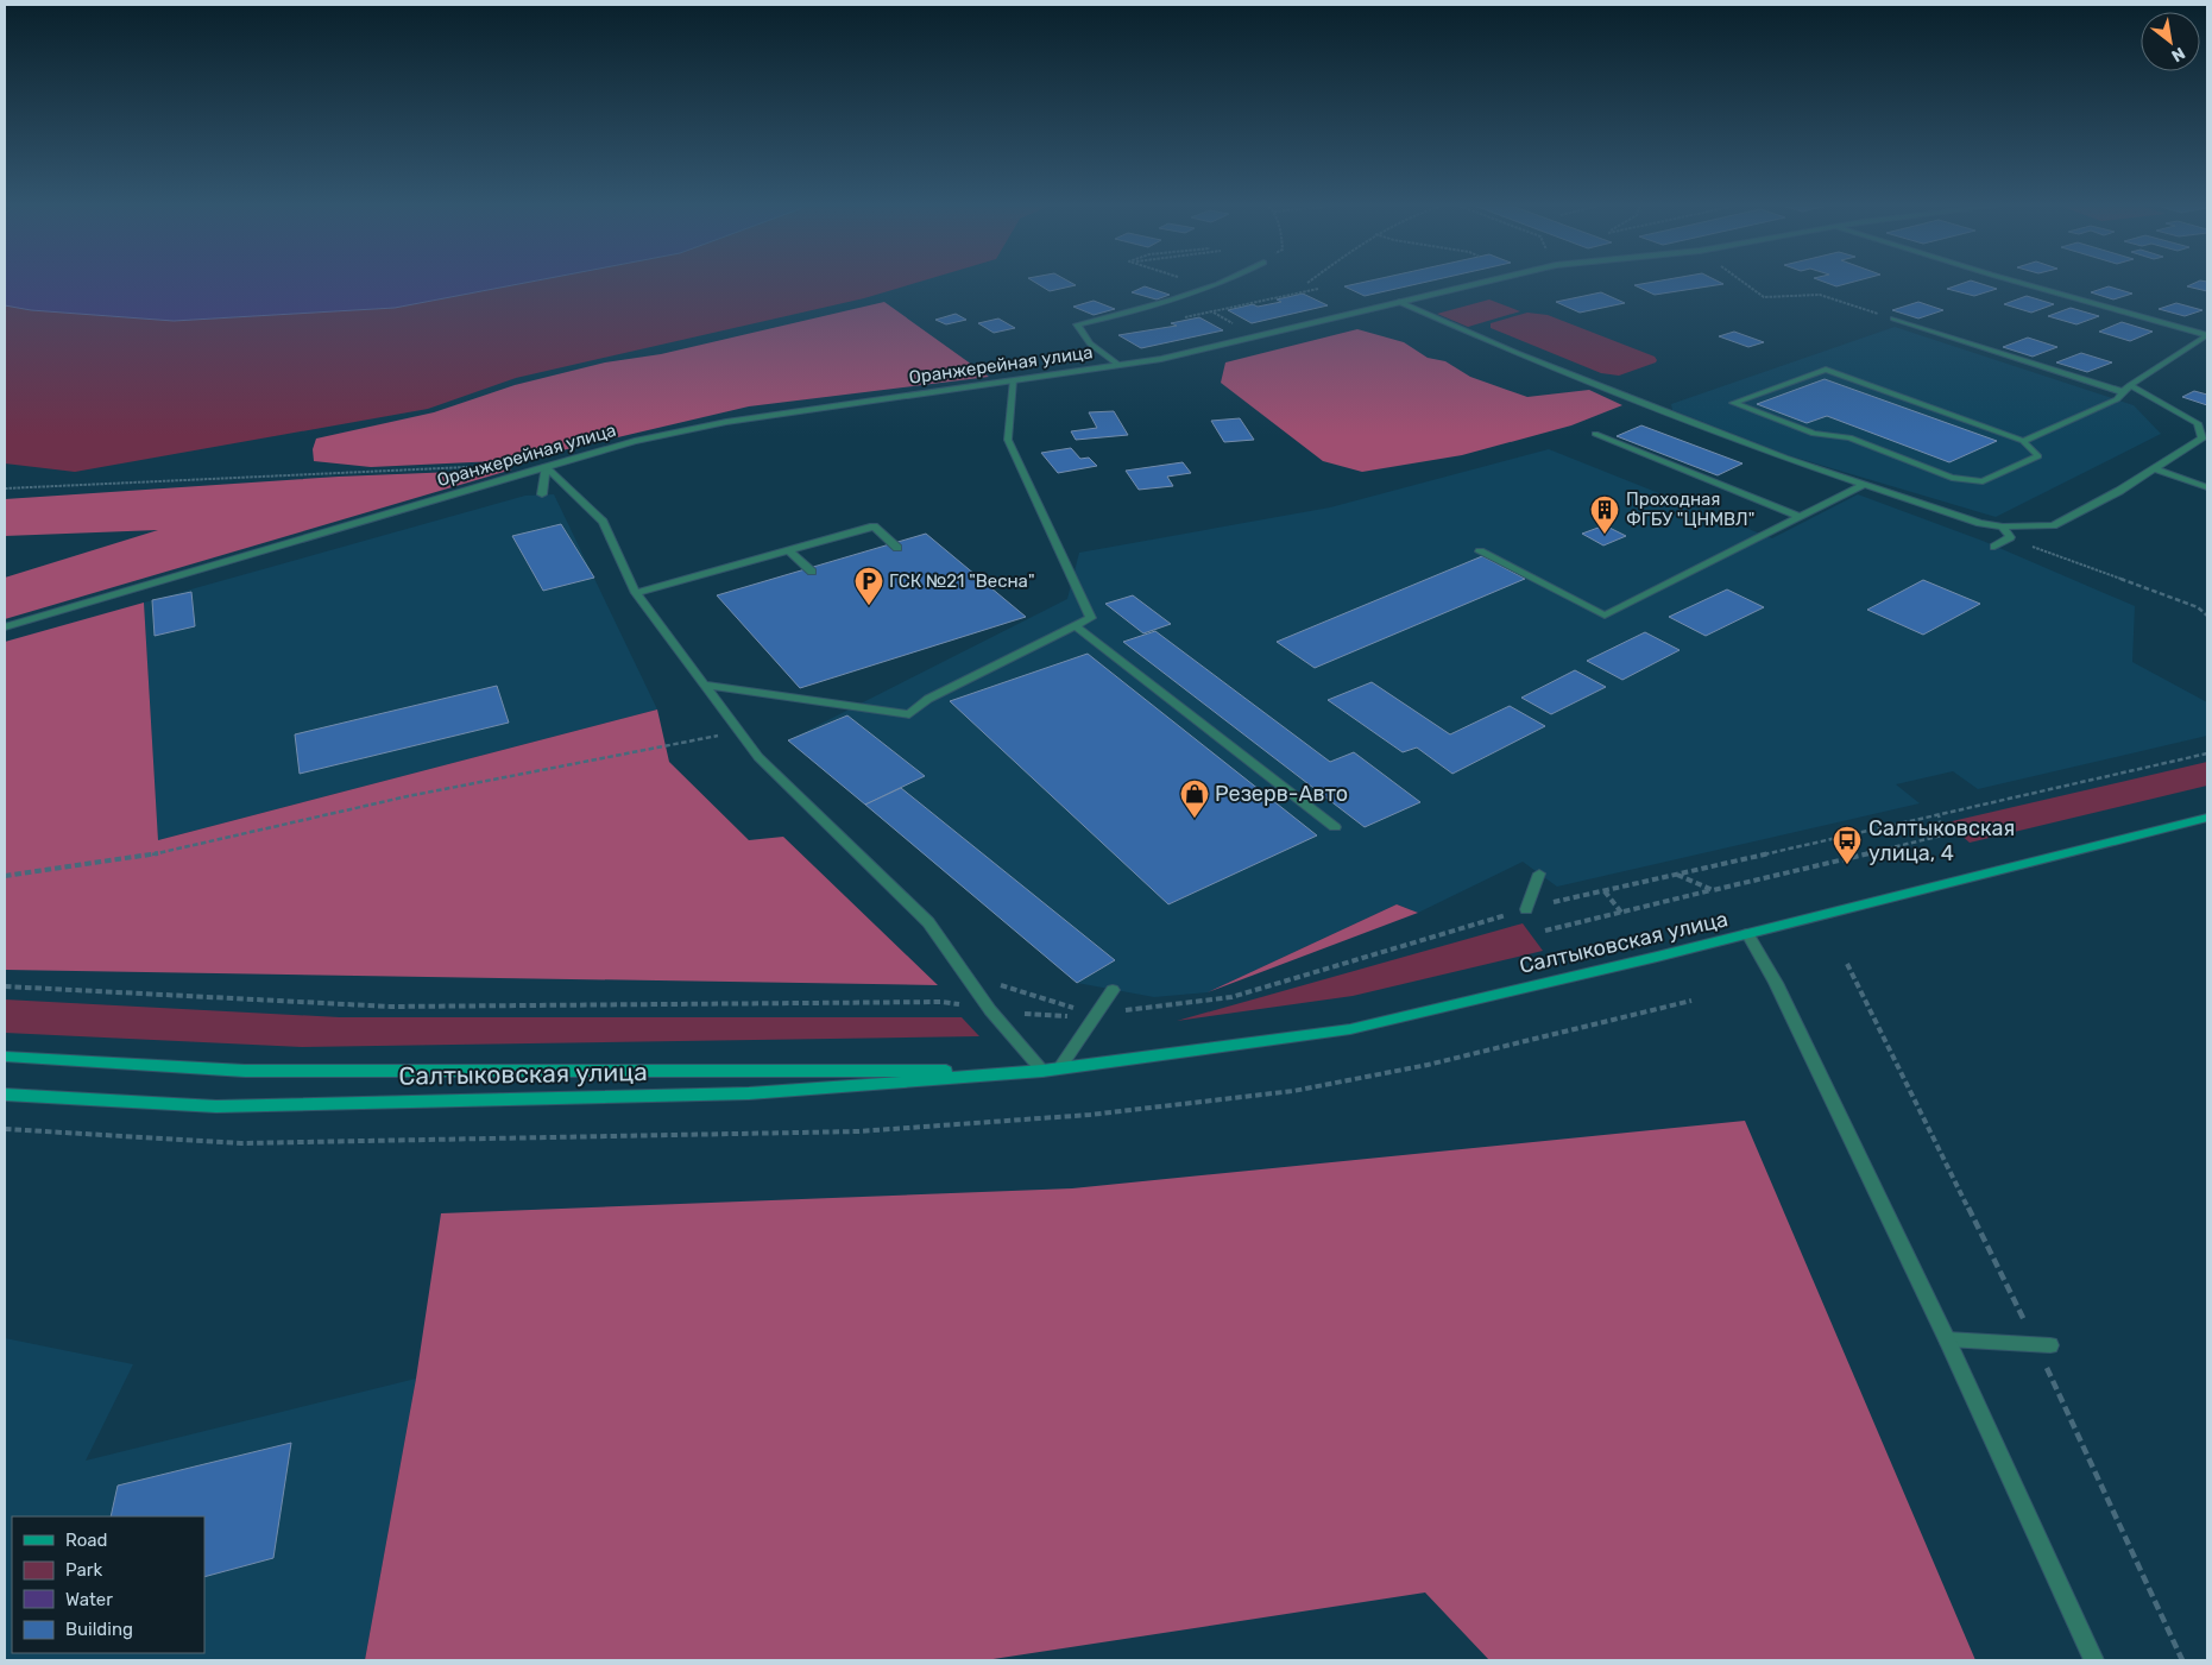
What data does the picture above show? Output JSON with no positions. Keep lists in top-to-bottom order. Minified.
{"streets":{"main road":["Салтыковская улица"],"street":["Оранжерейная улица"]},"places":{"building":["Проходная ФГБУ \"ЦНМВЛ\""],"parking":["ГСК №21 \"Весна\""],"shop":["Резерв-Авто"],"bus stop":["Салтыковская улица, 4"]},"legend":["Road","Park","Water","Building"],"north":"bottom right"}
